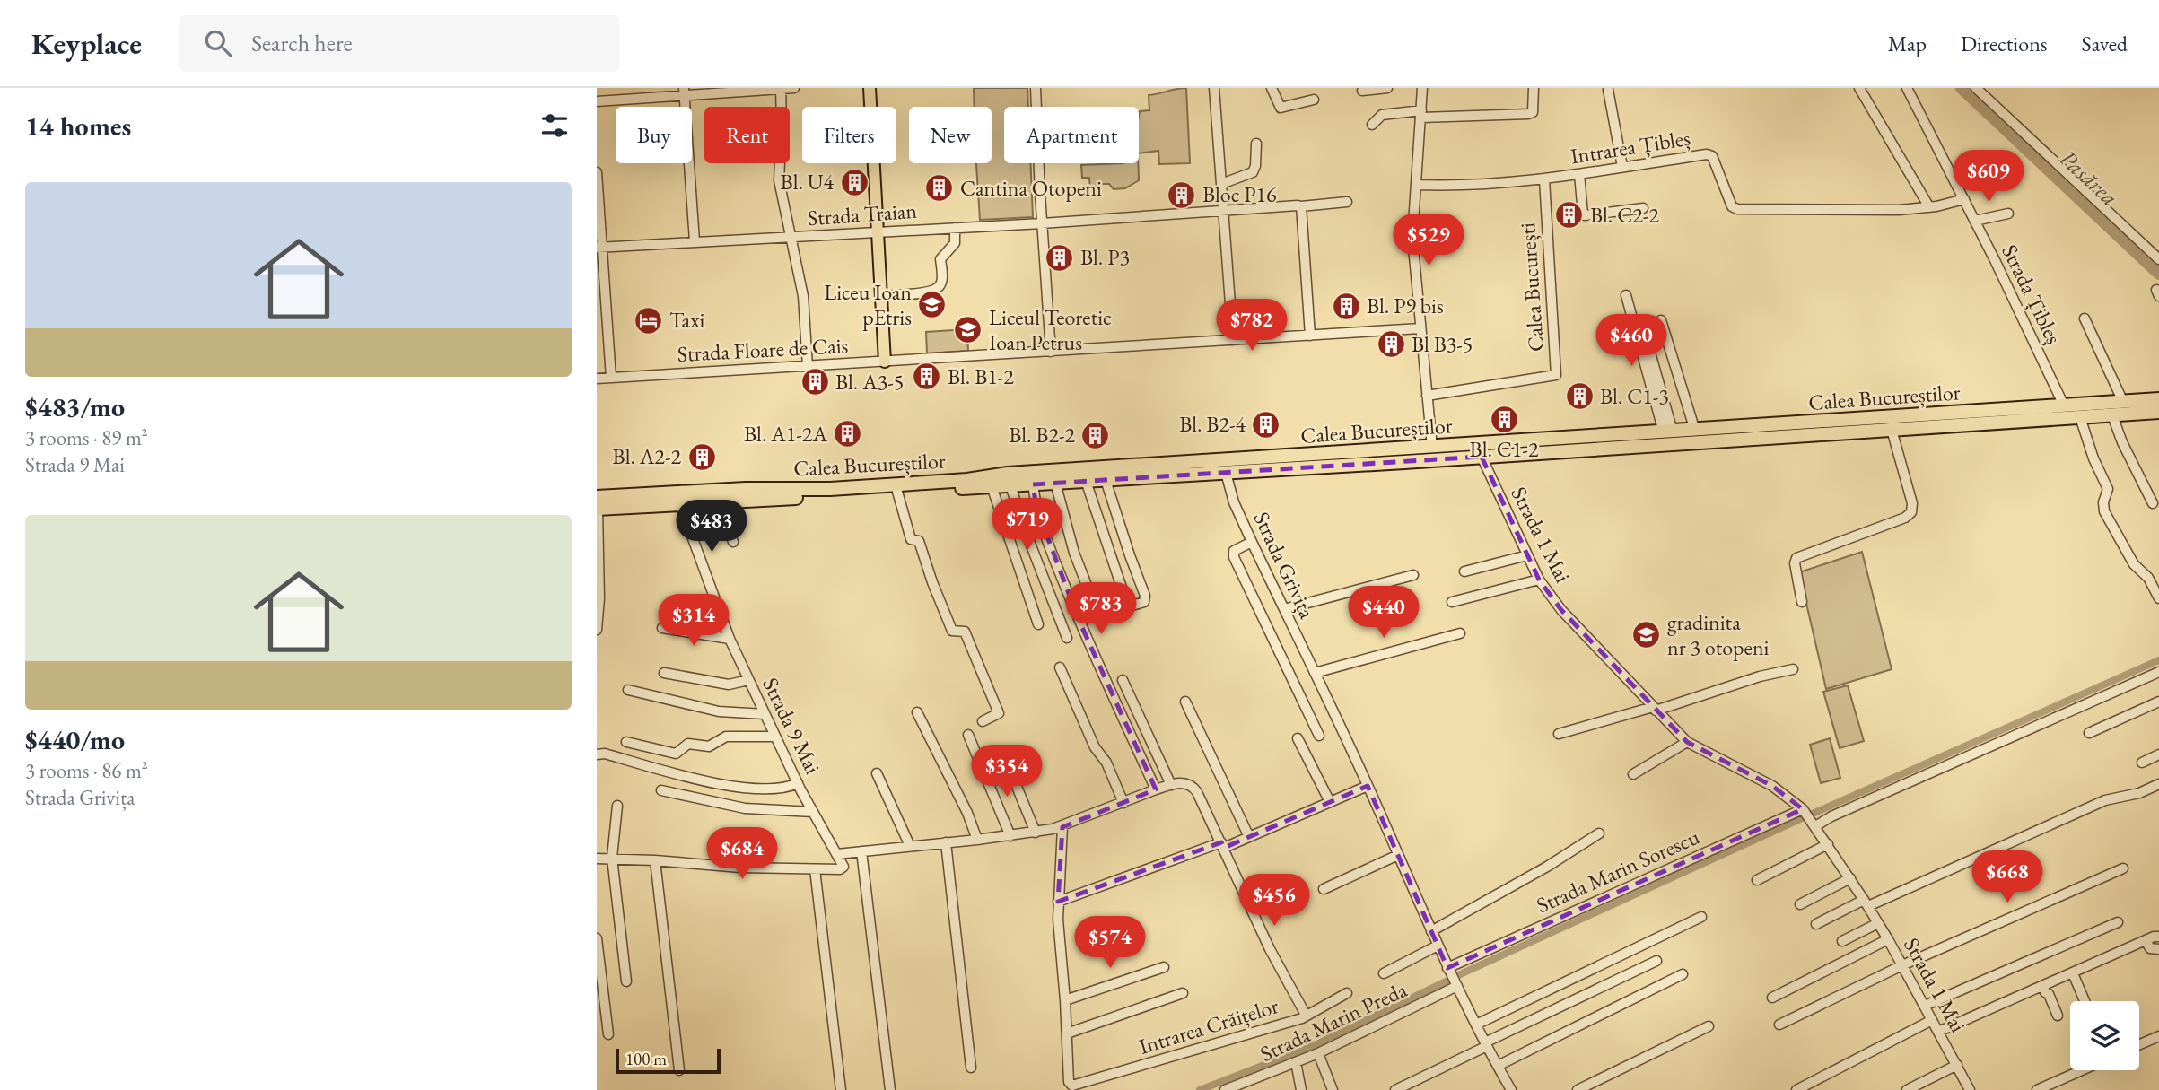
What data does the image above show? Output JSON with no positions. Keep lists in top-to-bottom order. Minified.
{"streets":{"highway":["Calea Bucureștilor"],"street":["Intrarea Țibleș","Strada Traian","Calea București","Strada Țibleș","Strada Floare de Cais","Strada 1 Mai","Strada Grivița","Strada 9 Mai","Strada Marin Sorescu","Strada Marin Preda","Intrarea Crăițelor"]},"crossings":[["Intrarea Țibleș","Calea București"],["Intrarea Țibleș","Strada Țibleș"],["Strada Țibleș","Calea Bucureștilor"],["Calea Bucureștilor","Strada 1 Mai"],["Calea Bucureștilor","Strada Grivița"],["Calea Bucureștilor","Strada 9 Mai"],["Strada 1 Mai","Strada Marin Sorescu"],["Strada Grivița","Strada Marin Sorescu"],["Strada Grivița","Strada Marin Preda"]],"water":["Pasărea"],"places":{"building":["Bl. U4","Cantina Otopeni","Bloc P16","Bl. C2-2","Bl. P3","Bl. P9 bis","Bl B3-5","Bl. B1-2","Bl. A3-5","Bl. C1-3","Bl. C1-2","Bl. B2-4","Bl. A1-2A","Bl. B2-2","Bl. A2-2"],"school or university":["Liceu Ioan pEtris","Liceul Teoretic Ioan Petrus","gradinita nr 3 otopeni"],"hotel":["Taxi"]},"scale_bar":"100 m","page":{"header":"Keyplace","search":"Search here","nav":["Map","Directions","Saved"],"heading":"14 homes","chip":["Buy","Rent","Filters","New","Apartment"],"price":["$609","$529","$782","$460","$719","$483","$783","$440","$314","$354","$684","$668","$456","$574"],"list":[{"name":"$483/mo","note":"3 rooms · 89 m² · Strada 9 Mai"},{"name":"$440/mo","note":"3 rooms · 86 m² · Strada Grivița"}],"scale":"100 m"}}
